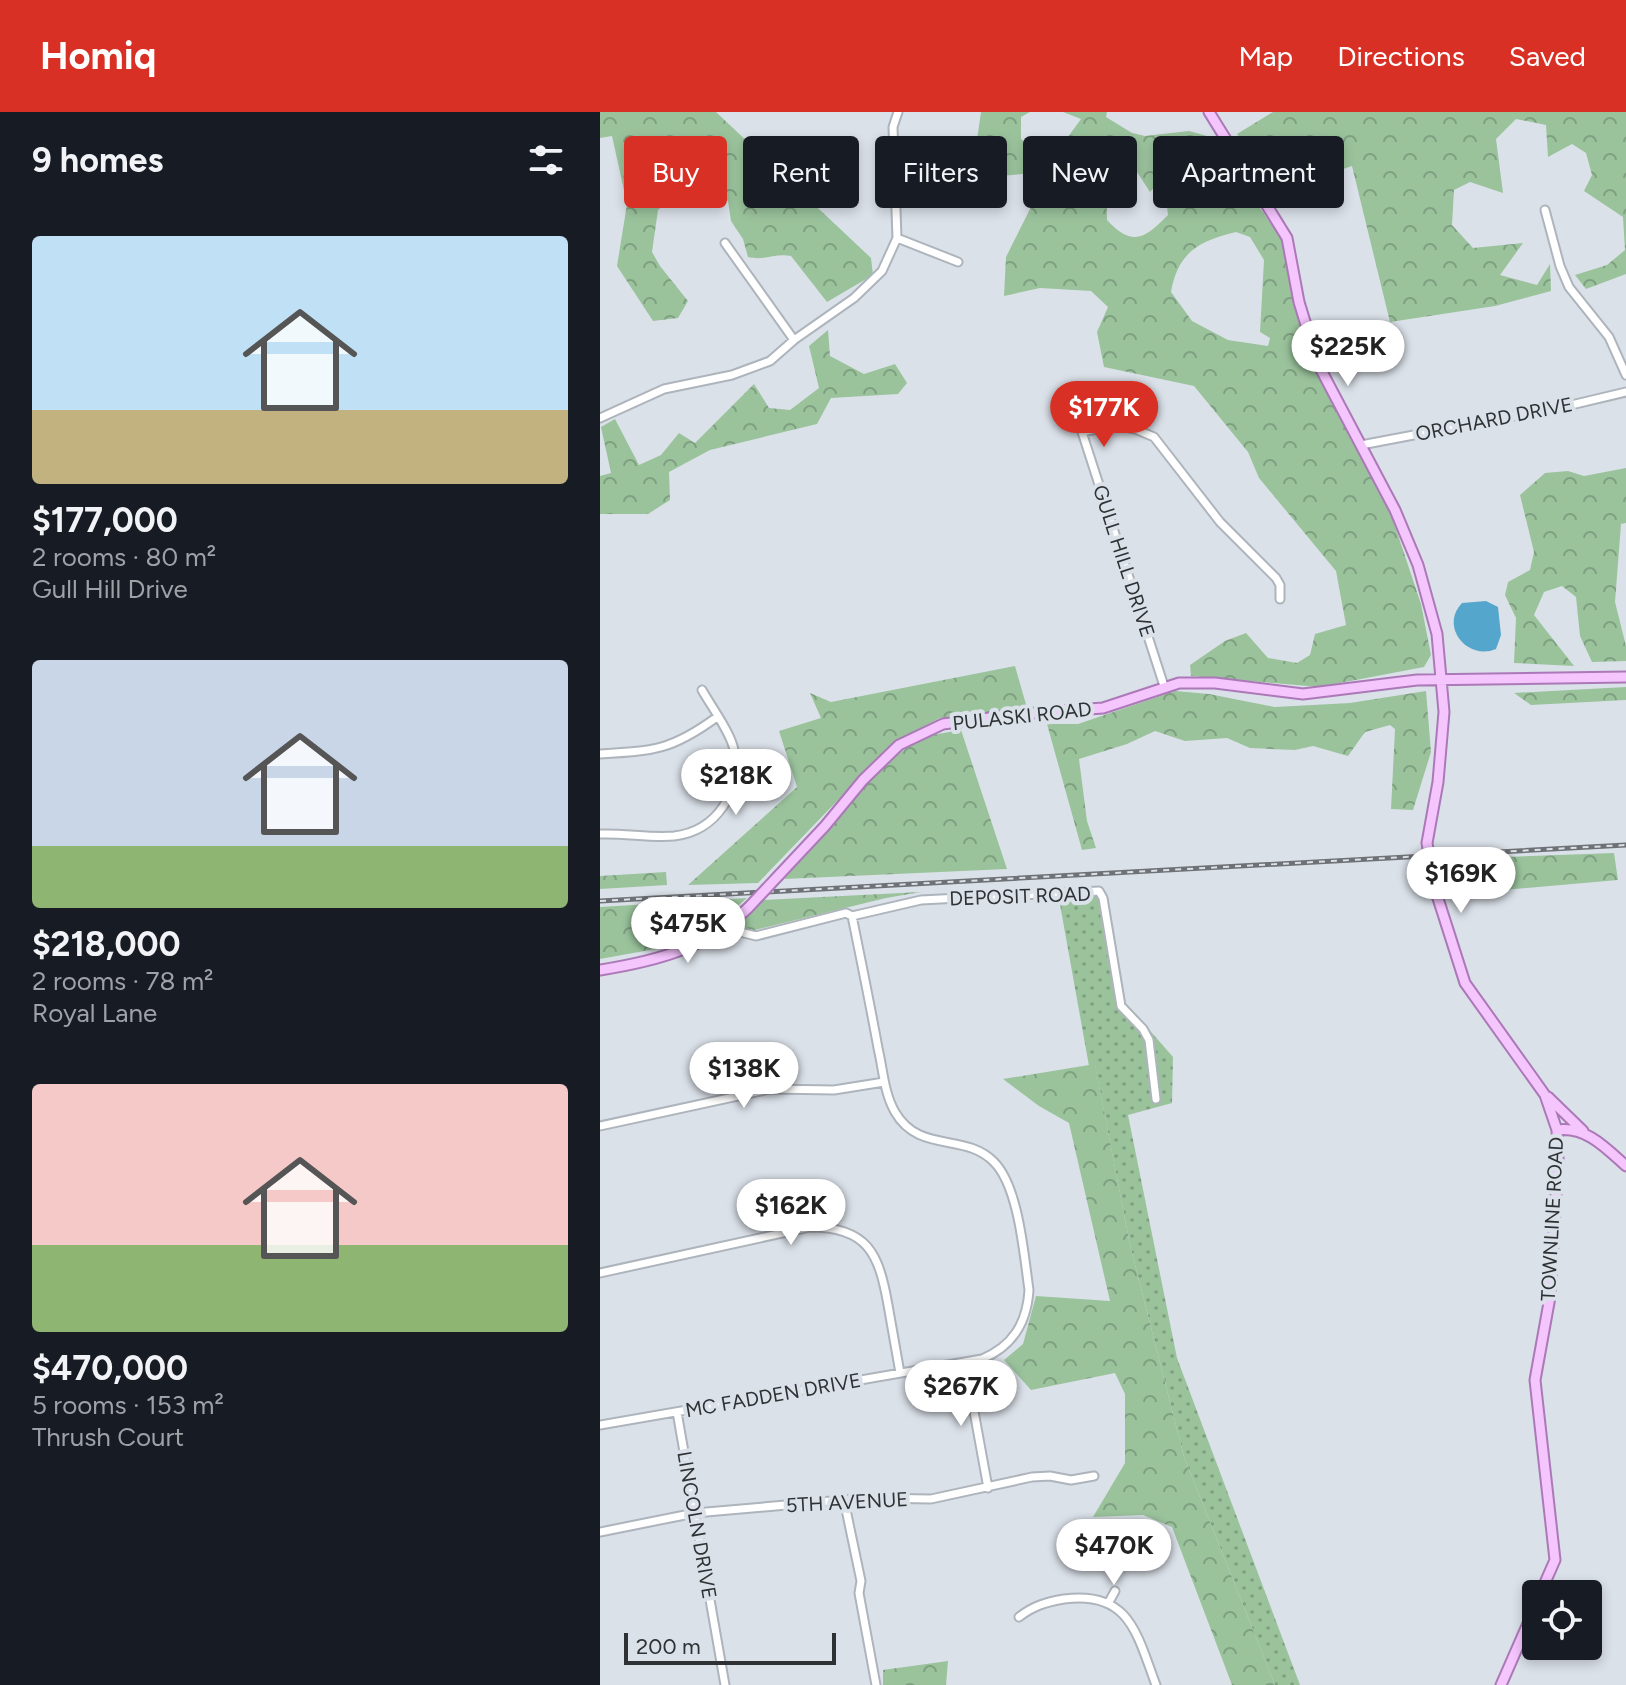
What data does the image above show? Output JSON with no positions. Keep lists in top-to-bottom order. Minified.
{"streets":{"main road":["PULASKI ROAD","TOWNLINE ROAD"],"street":["ORCHARD DRIVE","GULL HILL DRIVE","DEPOSIT ROAD","MC FADDEN DRIVE","5TH AVENUE","LINCOLN DRIVE"]},"crossings":[["ORCHARD DRIVE","TOWNLINE ROAD"],["GULL HILL DRIVE","PULASKI ROAD"],["PULASKI ROAD","DEPOSIT ROAD"],["PULASKI ROAD","TOWNLINE ROAD"],["DEPOSIT ROAD","MC FADDEN DRIVE"],["MC FADDEN DRIVE","LINCOLN DRIVE"],["5TH AVENUE","LINCOLN DRIVE"]],"scale_bar":"200 m","page":{"header":"Homiq","nav":["Map","Directions","Saved"],"heading":"9 homes","chip":["Buy","Rent","Filters","New","Apartment"],"list":[{"name":"$177,000","note":"2 rooms · 80 m² · Gull Hill Drive"},{"name":"$218,000","note":"2 rooms · 78 m² · Royal Lane"},{"name":"$470,000","note":"5 rooms · 153 m² · Thrush Court"}],"price":["$225K","$177K","$218K","$169K","$475K","$138K","$162K","$267K","$470K"],"scale":"200 m"}}
